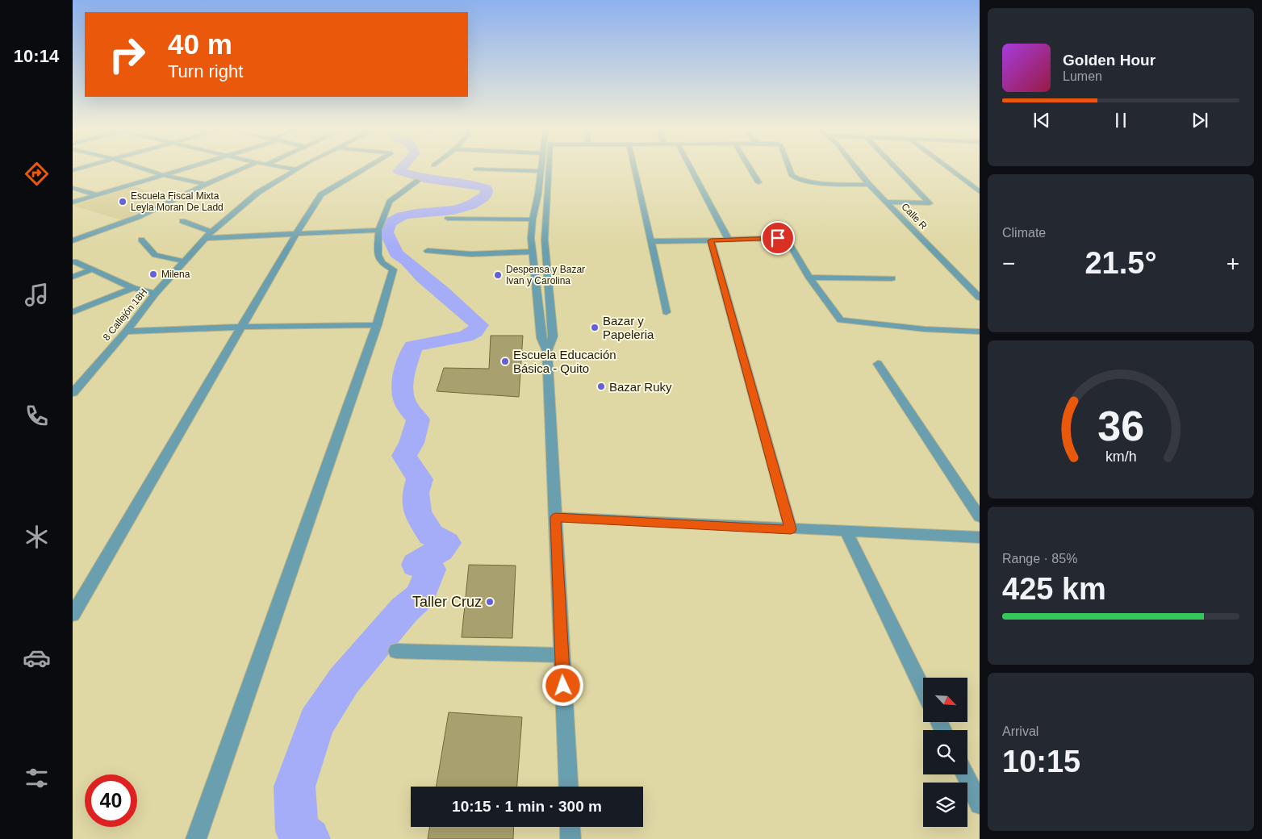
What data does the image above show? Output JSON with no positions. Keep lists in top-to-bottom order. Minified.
{"streets":{"street":["Calle R","8 Callejón 18H"]},"places":["Escuela Fiscal Mixta Leyla Moran De Ladd","Milena","Despensa y Bazar Ivan y Carolina","Bazar y Papeleria","Escuela Educación Básica - Quito","Bazar Ruky","Taller Cruz"],"north":"bottom right","page":{"tabs":"10:14","turn":["40 m","Turn right"],"song":["Golden Hour","Lumen"],"tile":["Climate",["Range · 85%","425 km"],["Arrival","10:15"]],"heat":["−","21.5°","+"],"limit":"40","trip":"10:15 · 1 min · 300 m","gauge":["36","km/h"]}}
